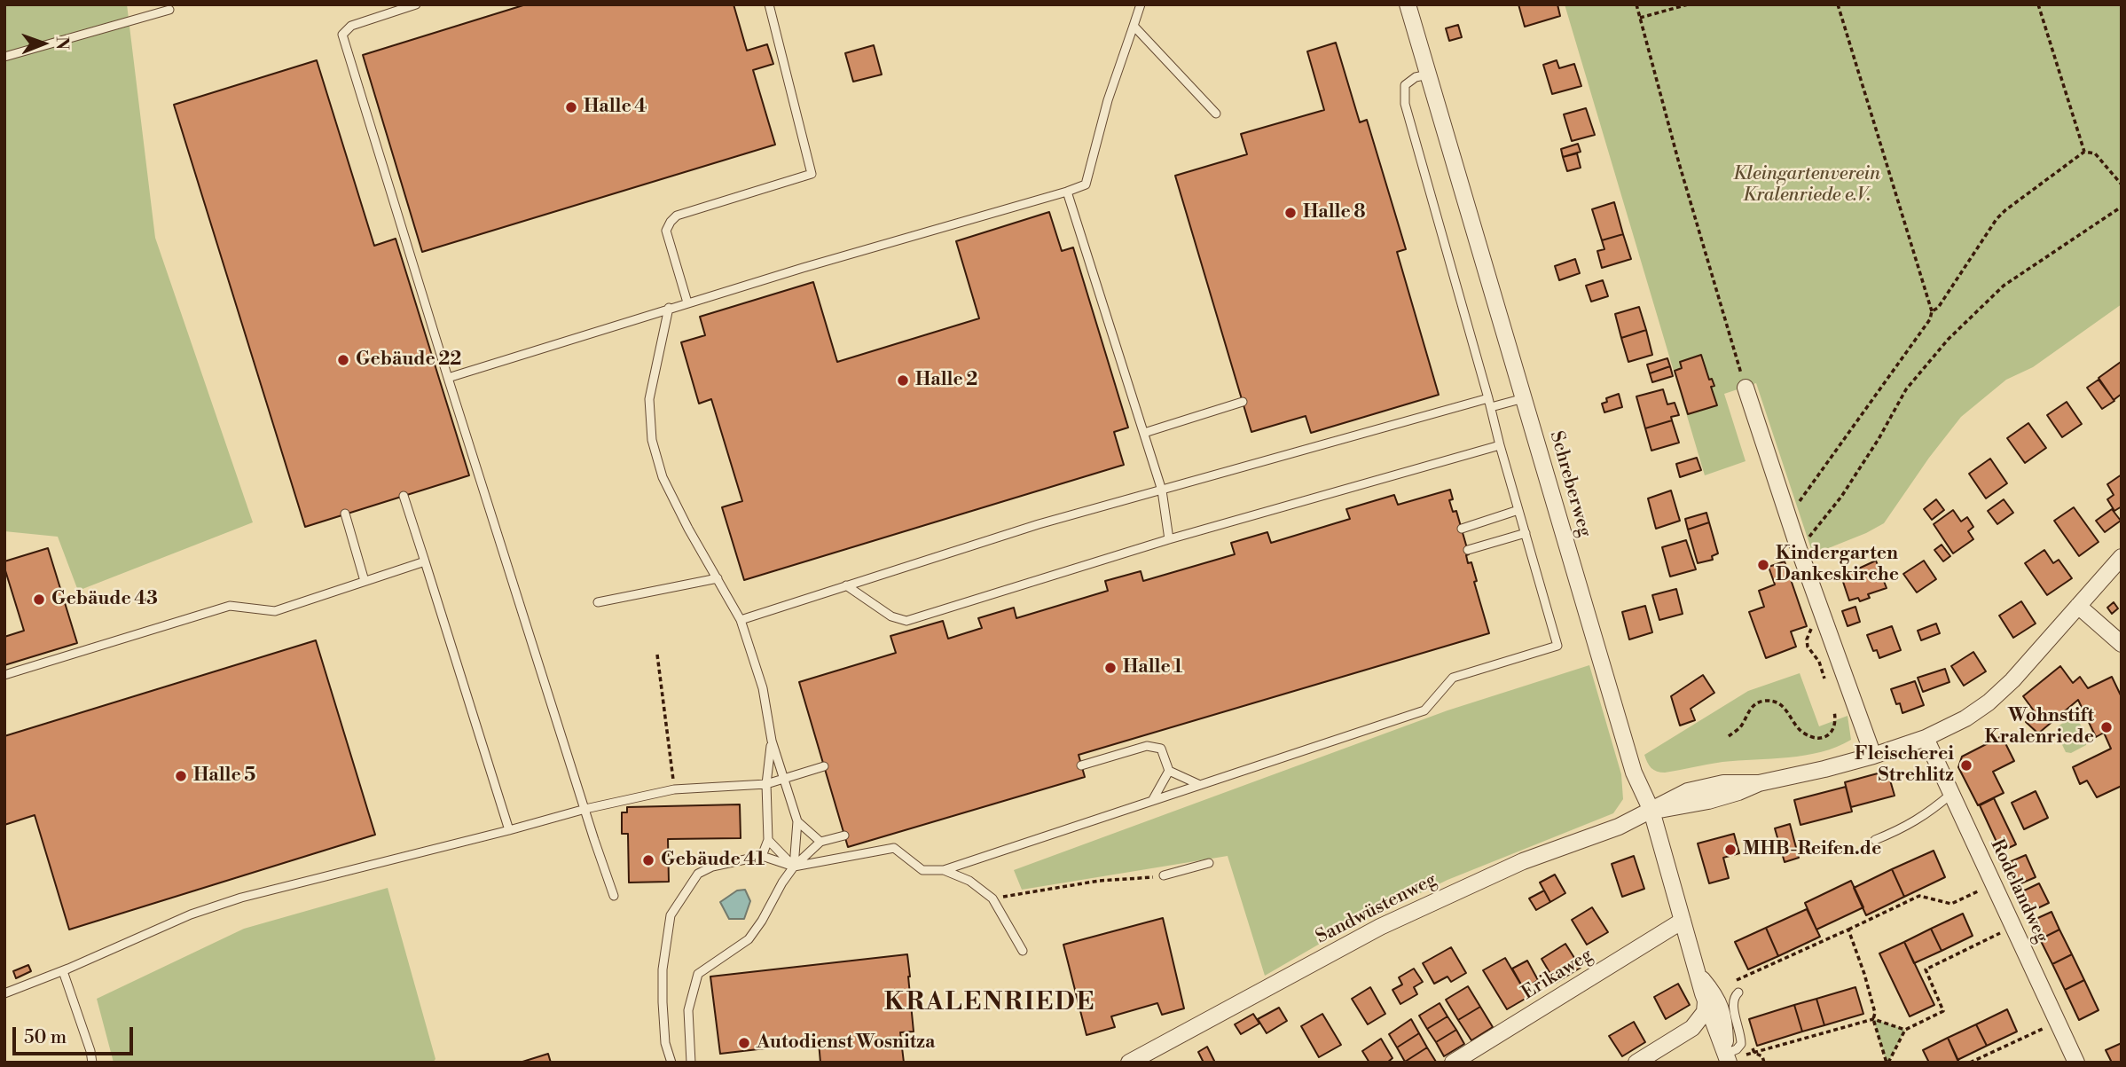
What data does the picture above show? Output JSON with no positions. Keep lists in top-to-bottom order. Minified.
{"streets":{"street":["Schreberweg","Rodelandweg","Sandwüstenweg","Erikaweg"]},"crossings":[["Schreberweg","Sandwüstenweg"],["Schreberweg","Erikaweg"],["Rodelandweg","Sandwüstenweg"]],"districts":["KRALENRIEDE"],"parks":["Kleingartenverein Kralenriede e.V."],"places":["Halle 4","Halle 8","Gebäude 22","Halle 2","Kindergarten Dankeskirche","Gebäude 43","Halle 1","Wohnstift Kralenriede","Fleischerei Strehlitz","Halle 5","MHB-Reifen.de","Gebäude 41","Autodienst Wosnitza"],"scale_bar":"50 m","north":"right"}
